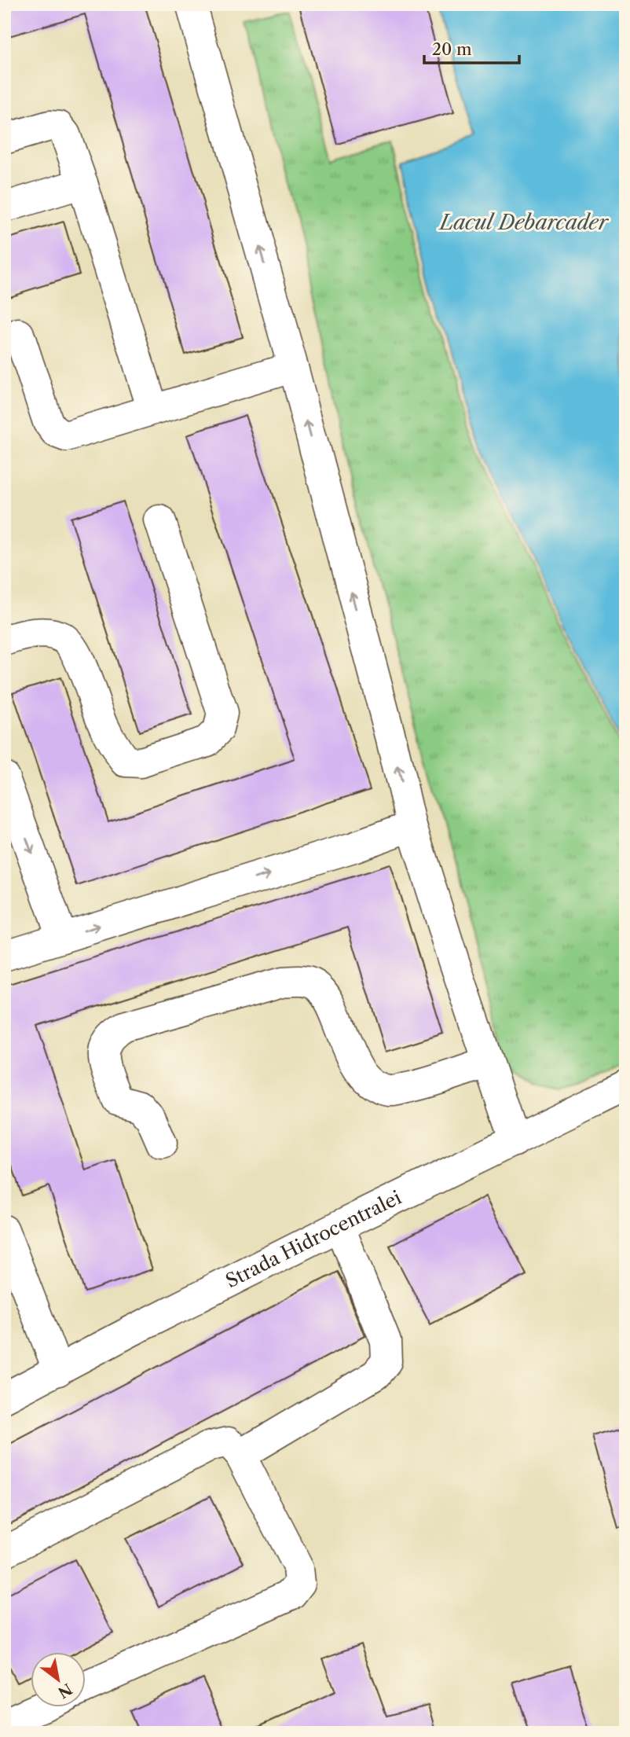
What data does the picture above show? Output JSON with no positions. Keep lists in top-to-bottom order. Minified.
{"streets":{"street":["Strada Hidrocentralei"]},"water":["Lacul Debarcader"],"scale_bar":"20 m","north":"bottom right"}
